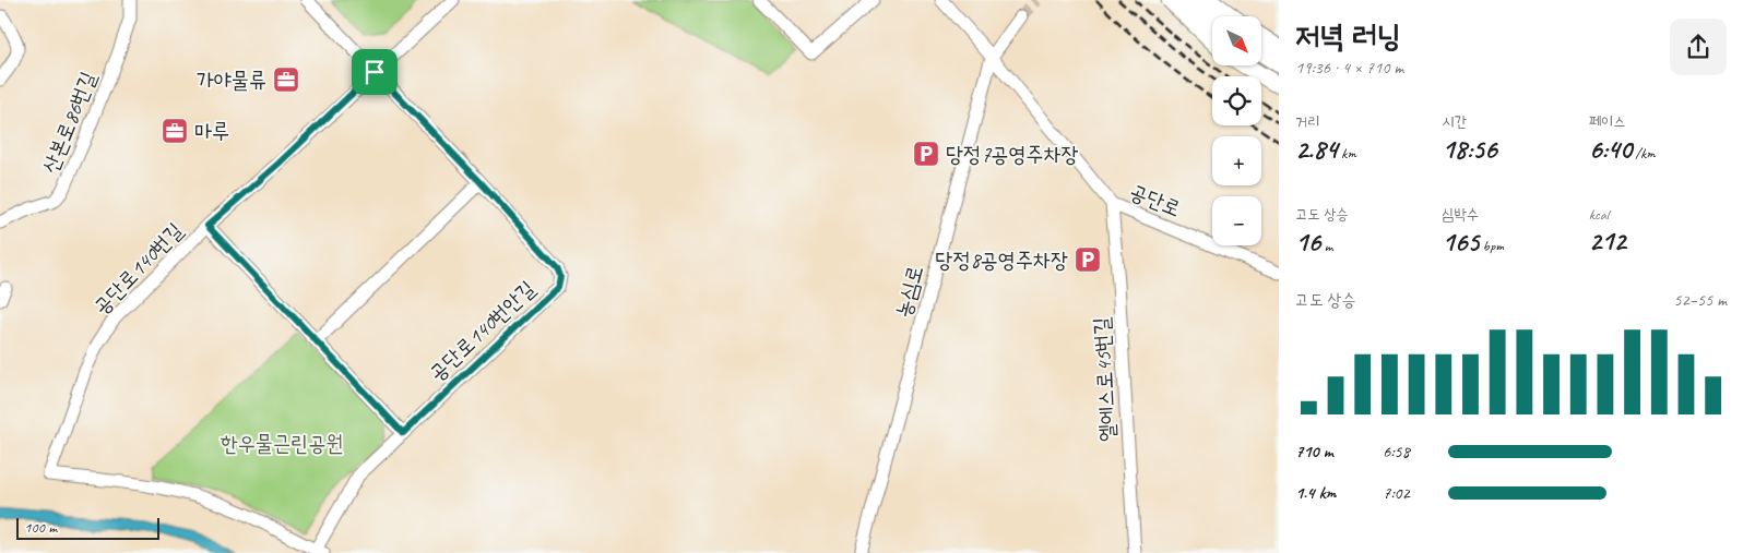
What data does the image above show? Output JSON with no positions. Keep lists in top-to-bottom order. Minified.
{"streets":{"street":["산본로86번길","공단로","공단로140번길","농심로","공단로140번안길","엘에스로45번길"]},"crossings":[["공단로","농심로"],["공단로","엘에스로45번길"],["공단로140번길","공단로140번안길"]],"parks":["한우물근린공원"],"places":{"office":["가야물류","마루"],"parking":["당정7공영주차장","당정8공영주차장"]},"scale_bar":"100 m","north":"bottom right","page":{"heading":["저녁 러닝","19:36 · 4 × 710 m"],"map_buttons":["+","−"],"stats":[["거리","2.84 km"],["시간","18:56"],["페이스","6:40 /km"],["고도 상승","16 m"],["심박수","165 bpm"],["kcal","212"]],"chart":["고도 상승","52–55 m"],"list":[{"name":"710 m","note":"6:58"},{"name":"1.4 km","note":"7:02"}],"scale":"100 m"}}
